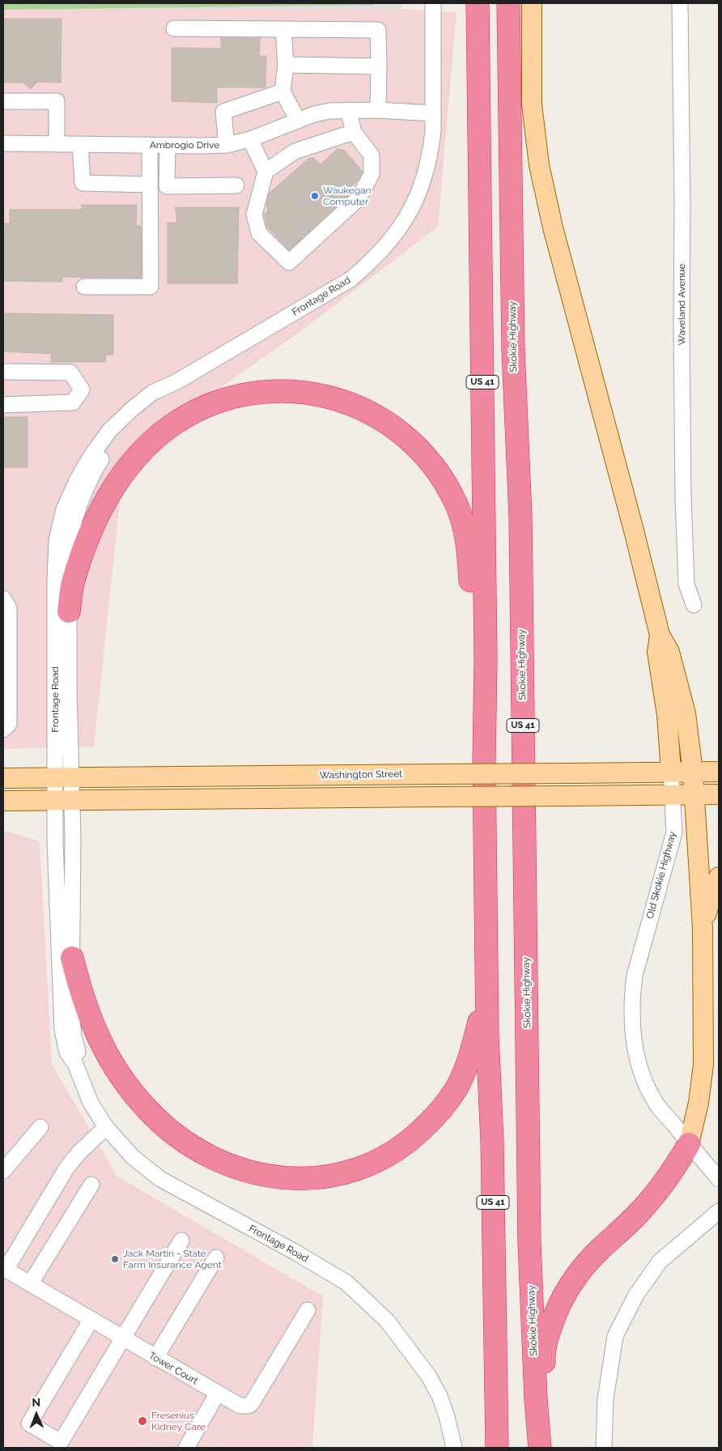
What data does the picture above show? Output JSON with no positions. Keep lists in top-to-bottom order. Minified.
{"streets":{"highway":["Skokie Highway","US 41"],"main road":["Washington Street","Old Skokie Highway"],"street":["Ambrogio Drive","Frontage Road","Waveland Avenue","Tower Court"]},"crossings":[["Ambrogio Drive","Frontage Road"],["Frontage Road","Washington Street"],["Washington Street","Old Skokie Highway"]],"places":["Waukegan Computer","Jack Martin - State Farm Insurance Agent","Fresenius Kidney Care"],"north":"top"}
